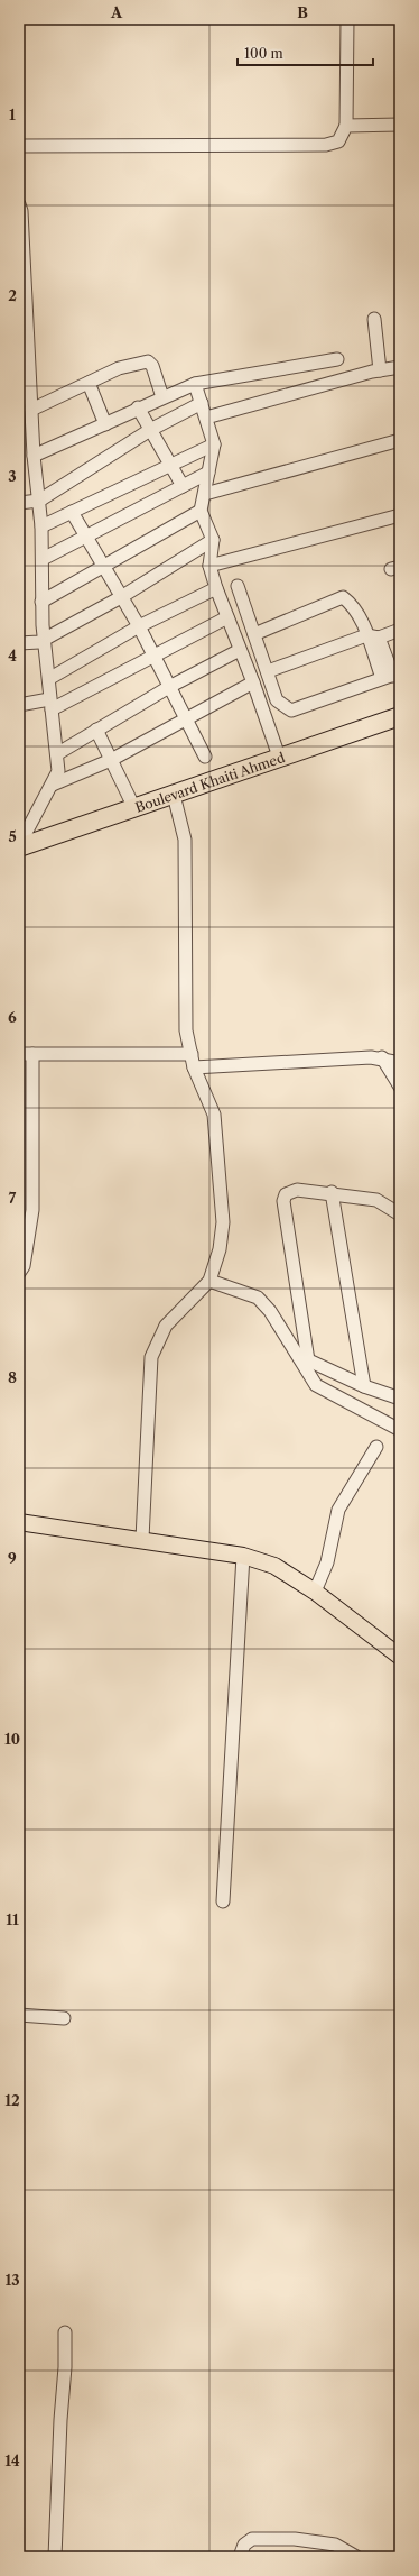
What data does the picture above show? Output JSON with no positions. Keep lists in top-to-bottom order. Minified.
{"streets":{"highway":["Boulevard Khaiti Ahmed"]},"scale_bar":"100 m","grid":{"columns":["A","B"],"rows":["1","2","3","4","5","6","7","8","9","10","11","12","13","14"]}}
